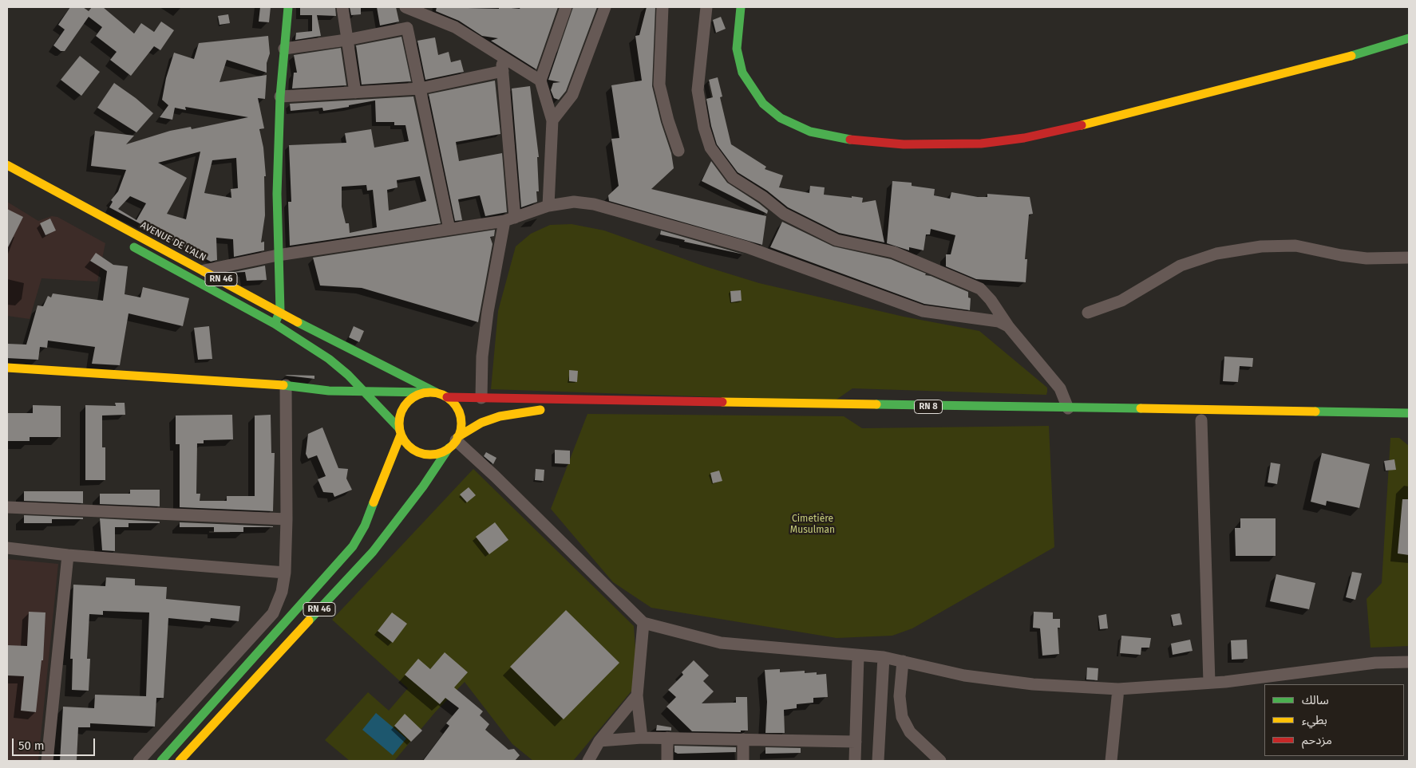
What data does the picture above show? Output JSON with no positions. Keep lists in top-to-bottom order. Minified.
{"streets":{"main road":["AVENUE DE L'ALN","RN 46","RN 8"]},"crossings":[["AVENUE DE L'ALN","RN 46"],["AVENUE DE L'ALN","RN 8"],["RN 46","RN 8"]],"parks":["Cimetière Musulman"],"legend":["سالك","بطيء","مزدحم"],"scale_bar":"50 m"}
